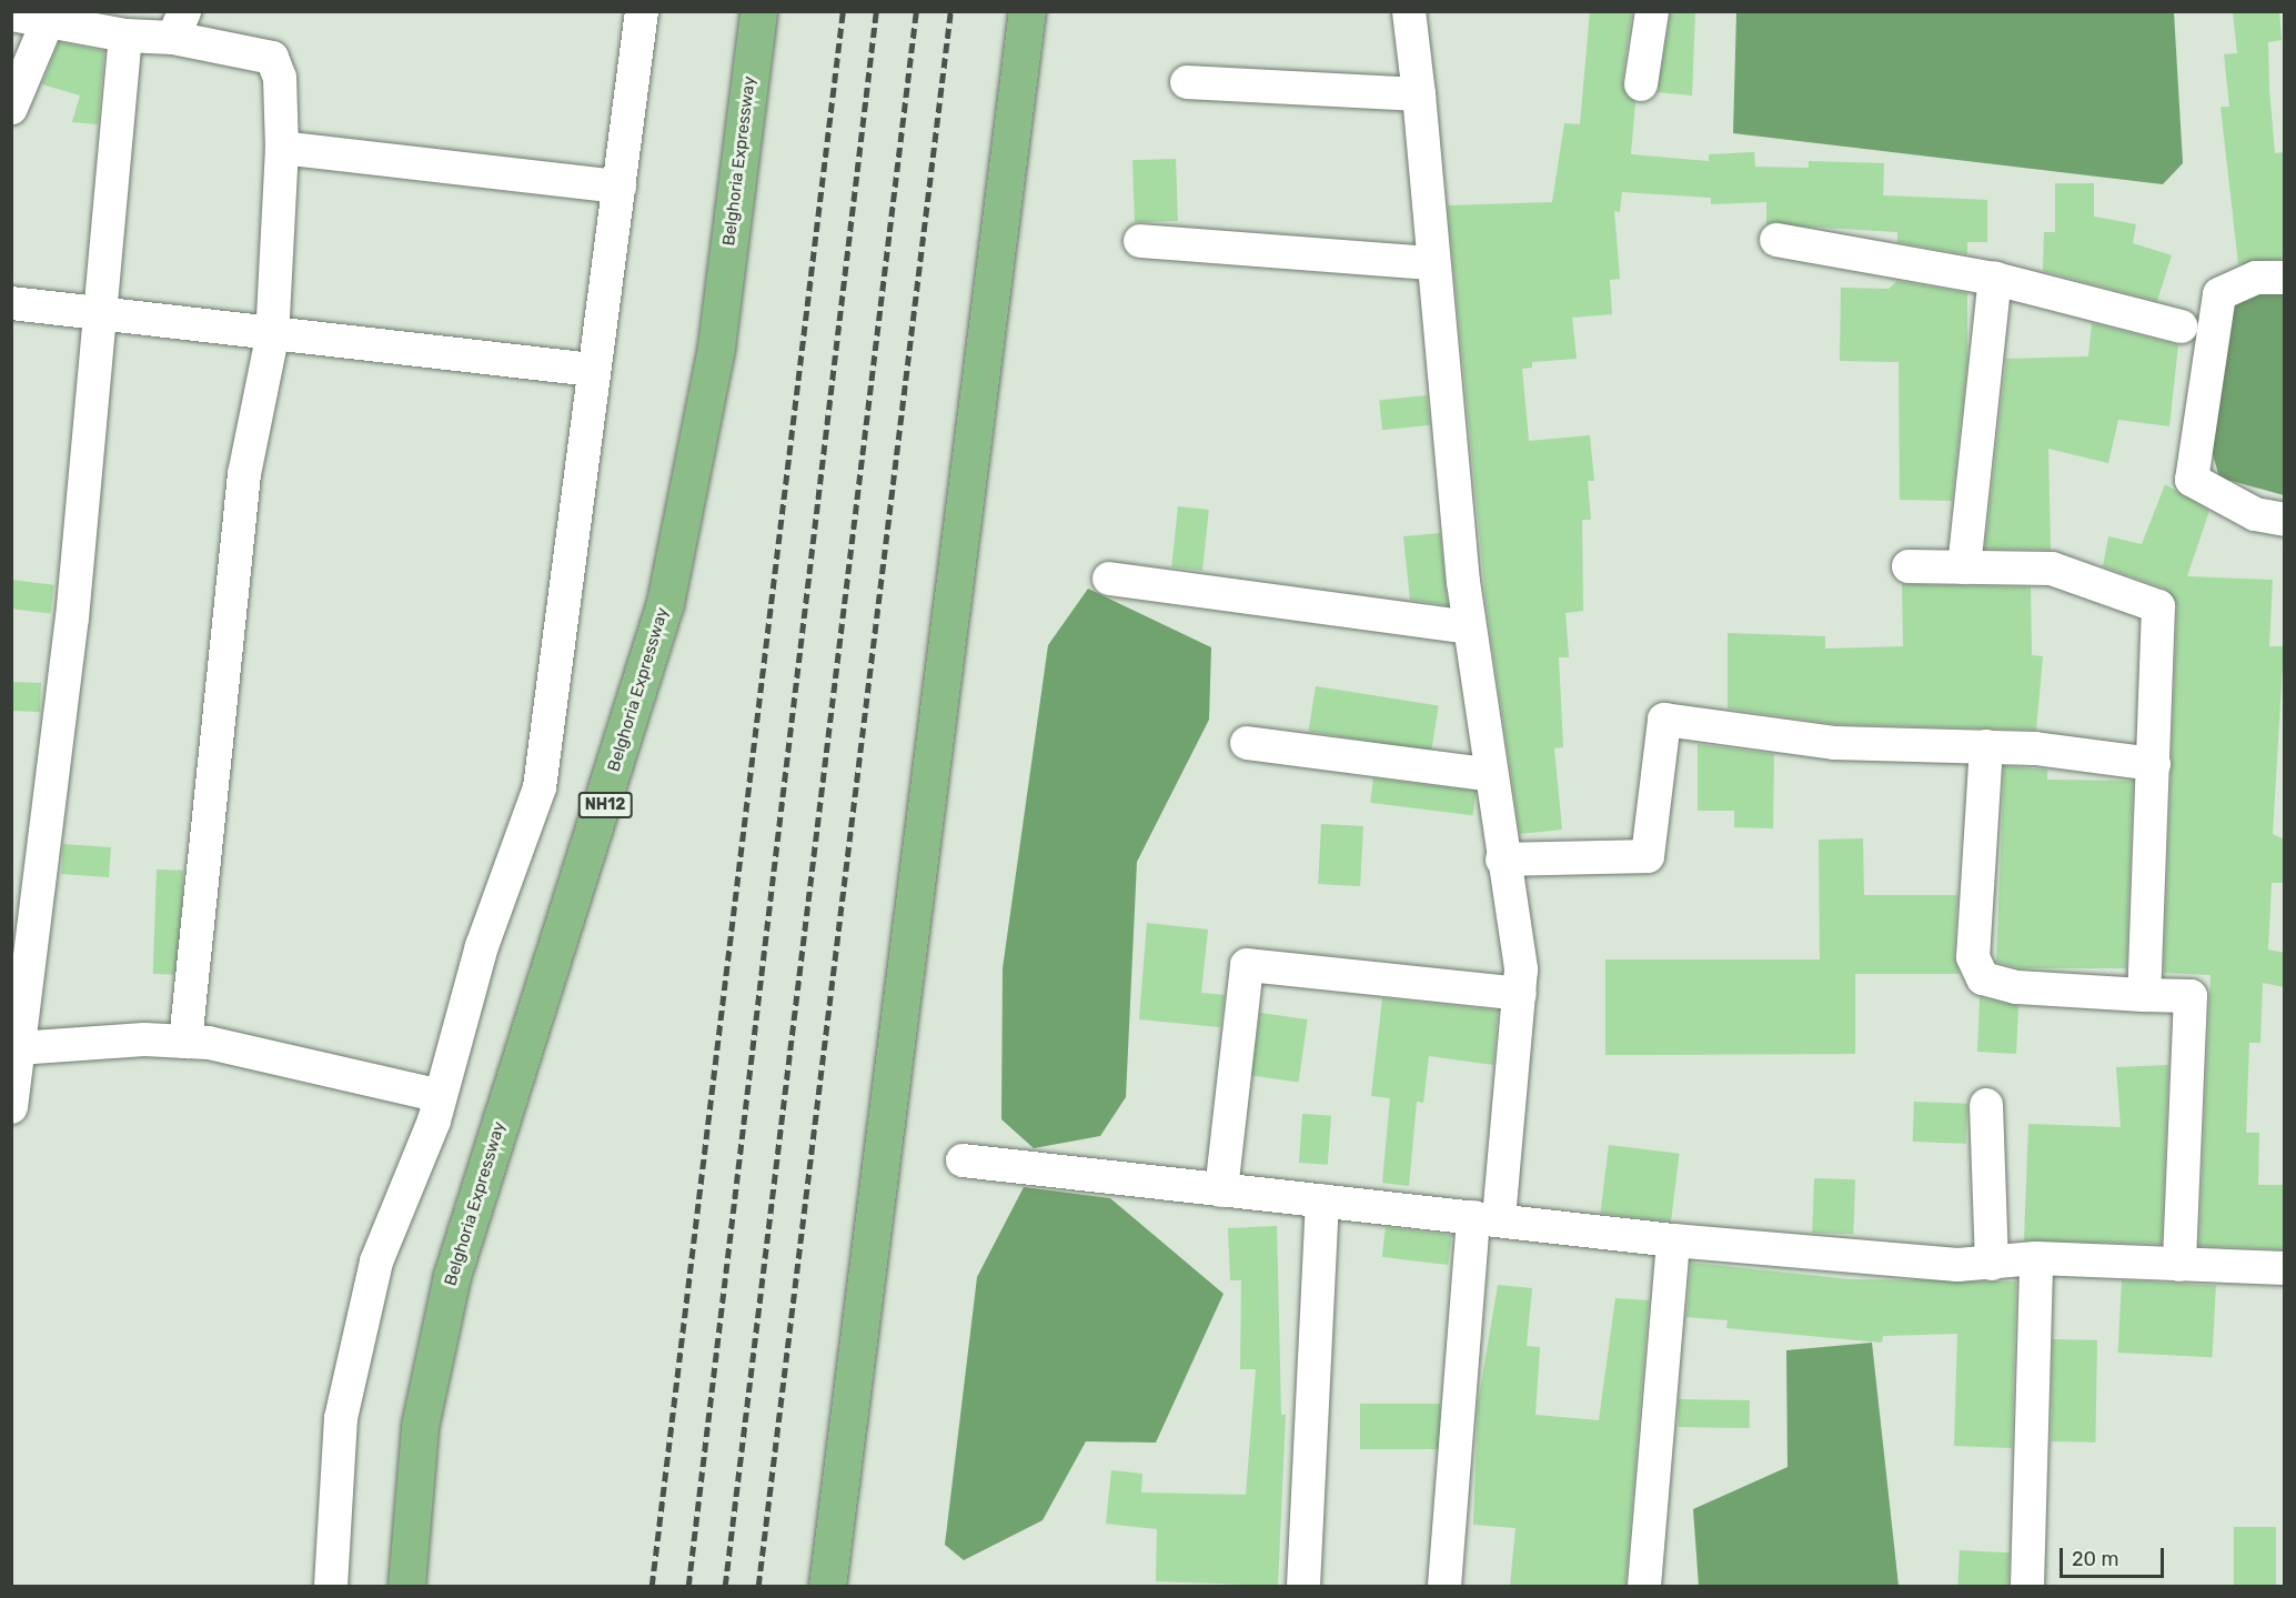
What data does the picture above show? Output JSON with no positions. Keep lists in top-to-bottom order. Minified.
{"streets":{"highway":["Belghoria Expressway","NH12"]},"scale_bar":"20 m"}
